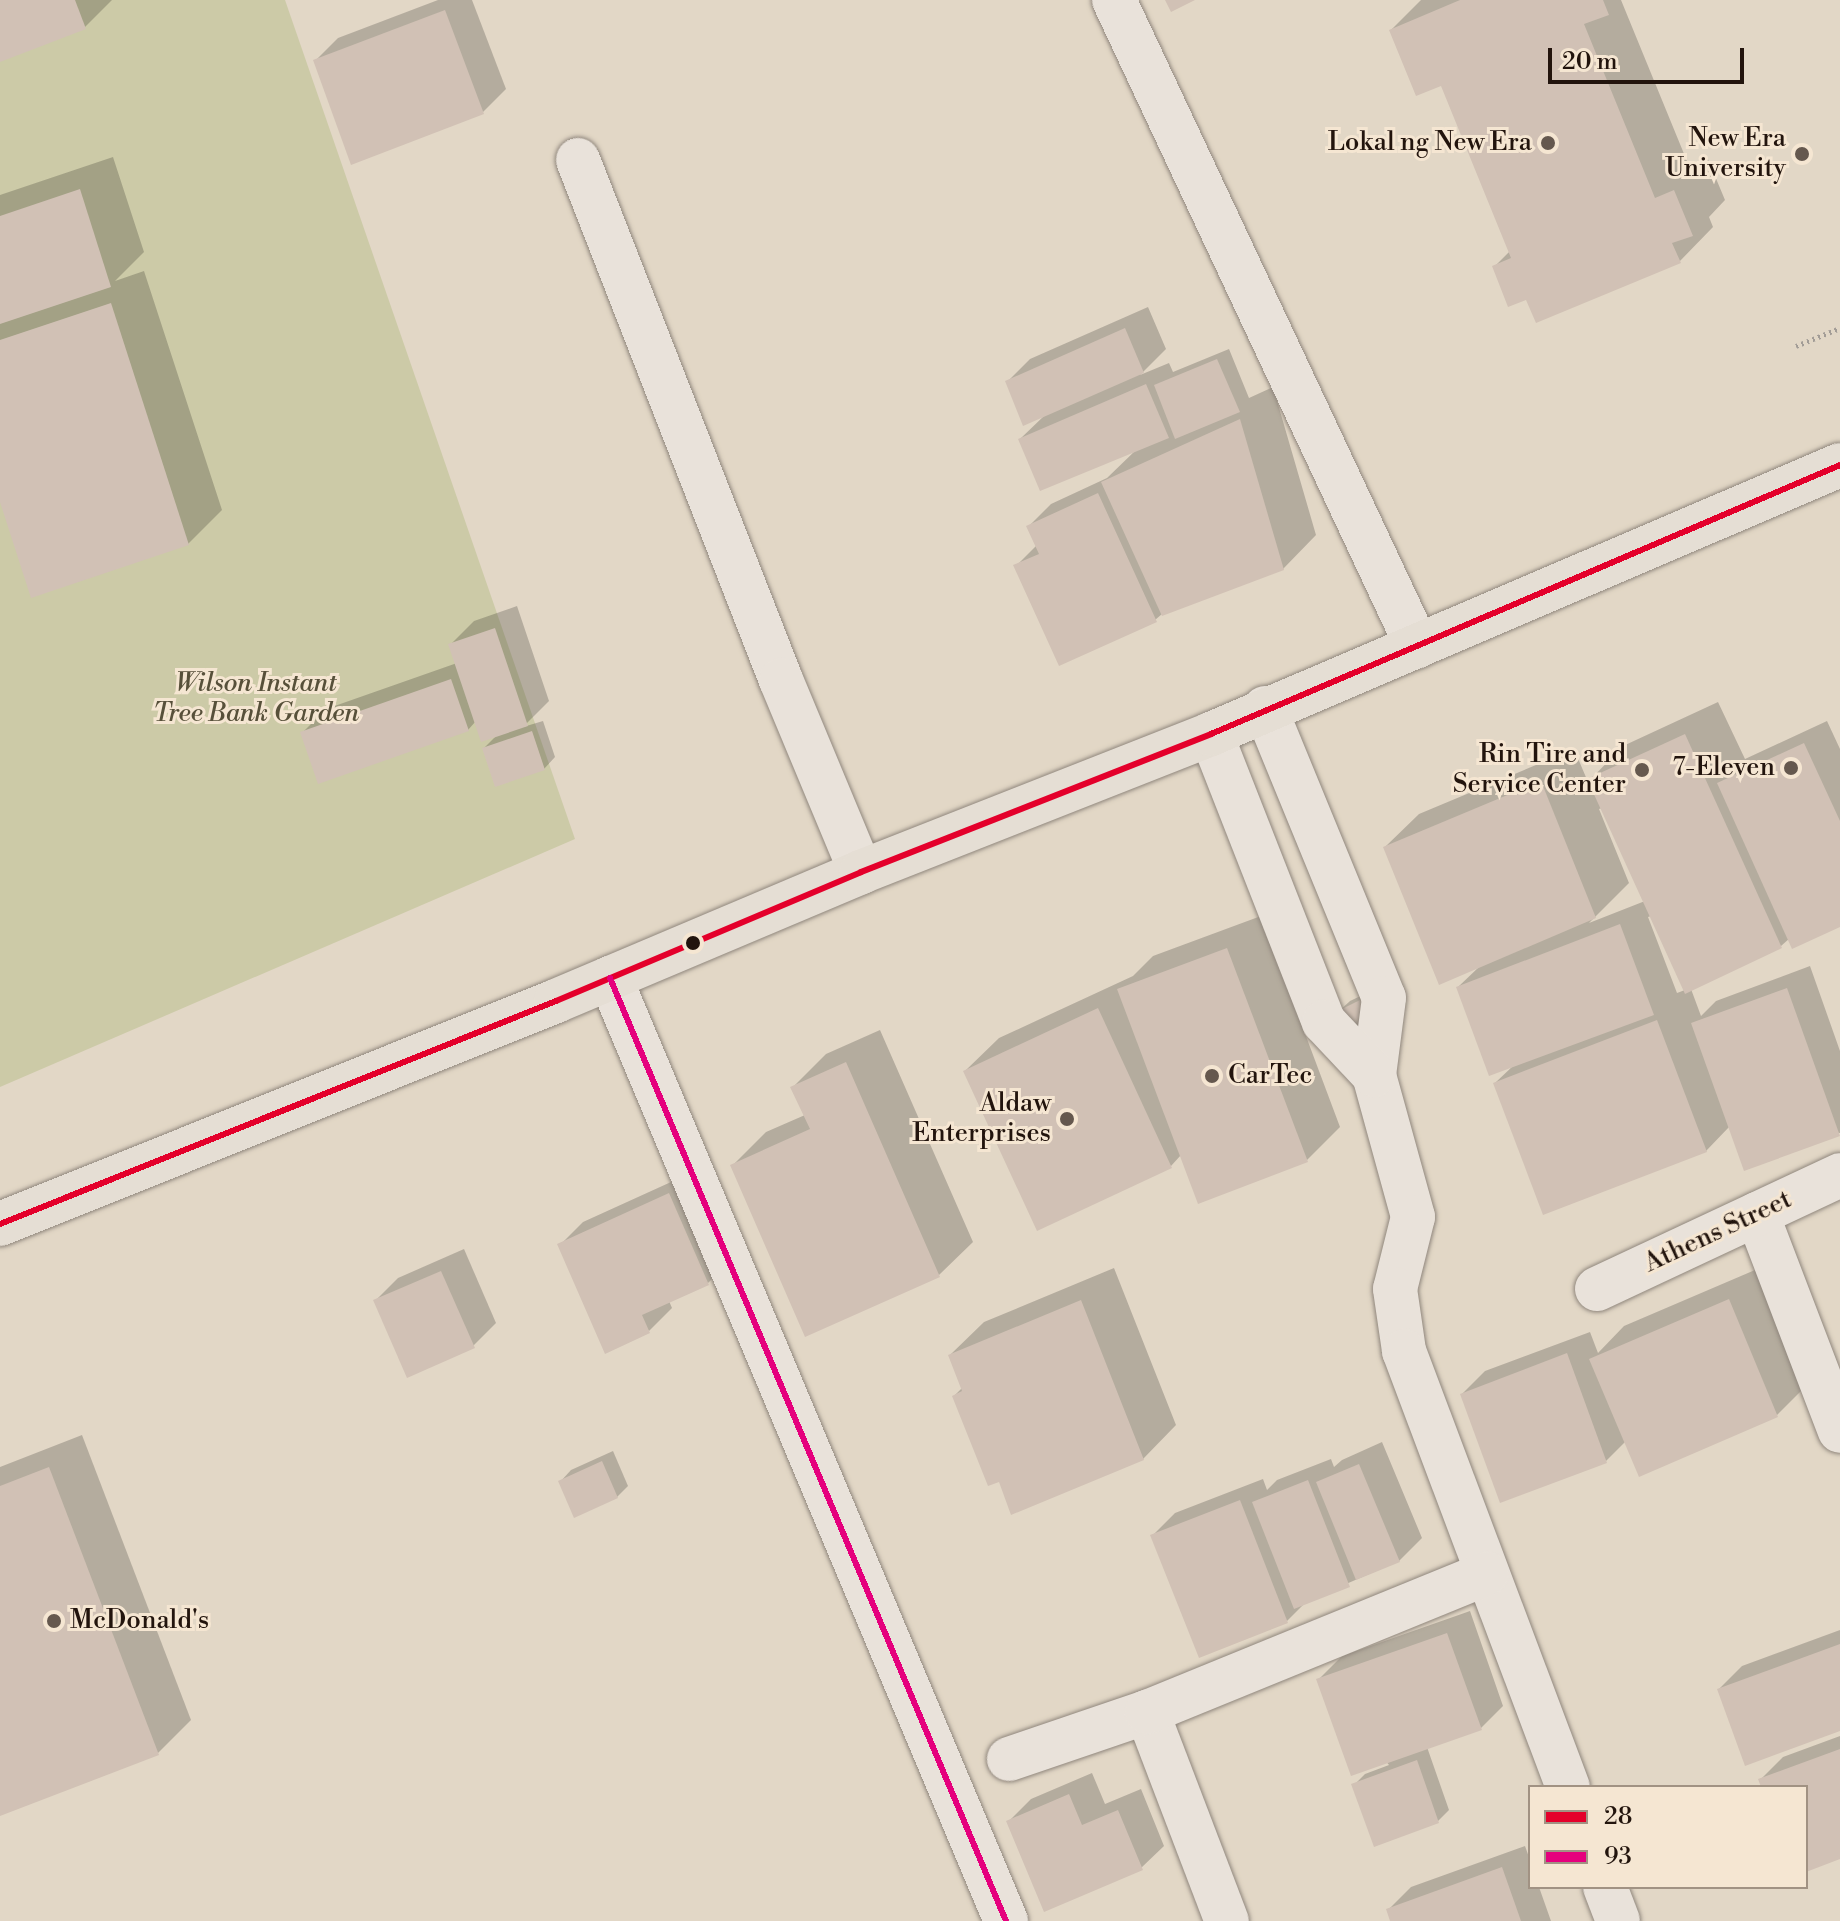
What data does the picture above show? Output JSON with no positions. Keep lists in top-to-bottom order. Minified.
{"streets":{"street":["Athens Street"]},"parks":["Wilson Instant Tree Bank Garden"],"places":["Lokal ng New Era","New Era University","7-Eleven","Rin Tire and Service Center","CarTec","Aldaw Enterprises","McDonald's"],"lines":["transit line 28","transit line 93"],"legend":["28","93"],"scale_bar":"20 m"}
